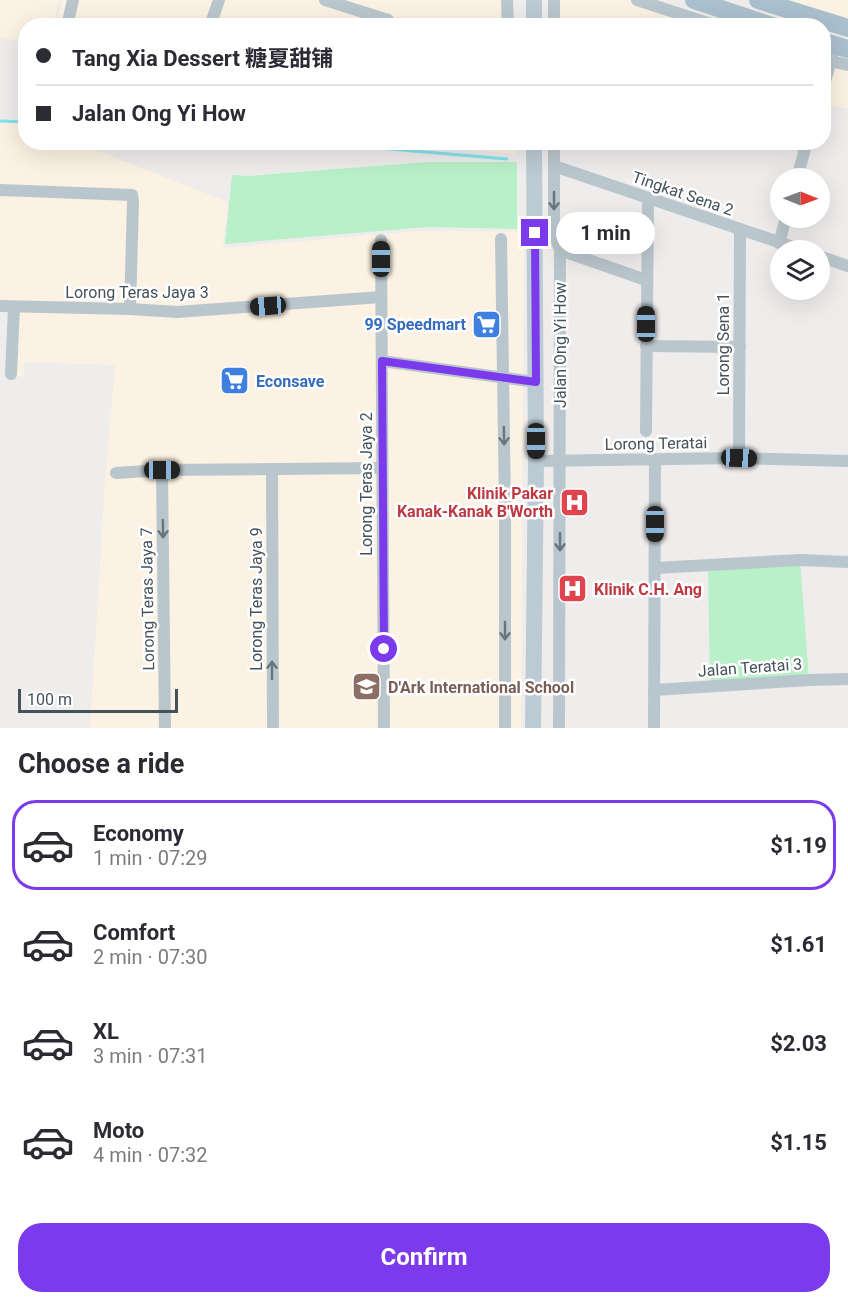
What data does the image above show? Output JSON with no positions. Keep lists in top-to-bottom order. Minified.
{"streets":{"main road":["Jalan Ong Yi How"],"street":["Tingkat Sena 2","Lorong Teras Jaya 3","Lorong Sena 1","Lorong Teratai","Lorong Teras Jaya 2","Lorong Teras Jaya 7","Lorong Teras Jaya 9","Jalan Teratai 3"]},"crossings":[["Tingkat Sena 2","Lorong Sena 1"],["Tingkat Sena 2","Jalan Ong Yi How"],["Lorong Teras Jaya 3","Lorong Teras Jaya 2"],["Lorong Sena 1","Lorong Teratai"],["Jalan Ong Yi How","Lorong Teratai"]],"one_way":["Lorong Teras Jaya 7","Lorong Teras Jaya 9"],"places":{"supermarket":["99 Speedmart","Econsave"],"hospital":["Klinik Pakar Kanak-Kanak B'Worth","Klinik C.H. Ang"],"school or university":["D'Ark International School"]},"scale_bar":"100 m","north":"right","page":{"banner":["Tang Xia Dessert 糖夏甜铺","Jalan Ong Yi How"],"bubble":"1 min","scale":"100 m","heading":"Choose a ride","list":[{"name":"Economy","note":"1 min · 07:29","value":"$1.19"},{"name":"Comfort","note":"2 min · 07:30","value":"$1.61"},{"name":"XL","note":"3 min · 07:31","value":"$2.03"},{"name":"Moto","note":"4 min · 07:32","value":"$1.15"}],"buttons":"Confirm"}}
